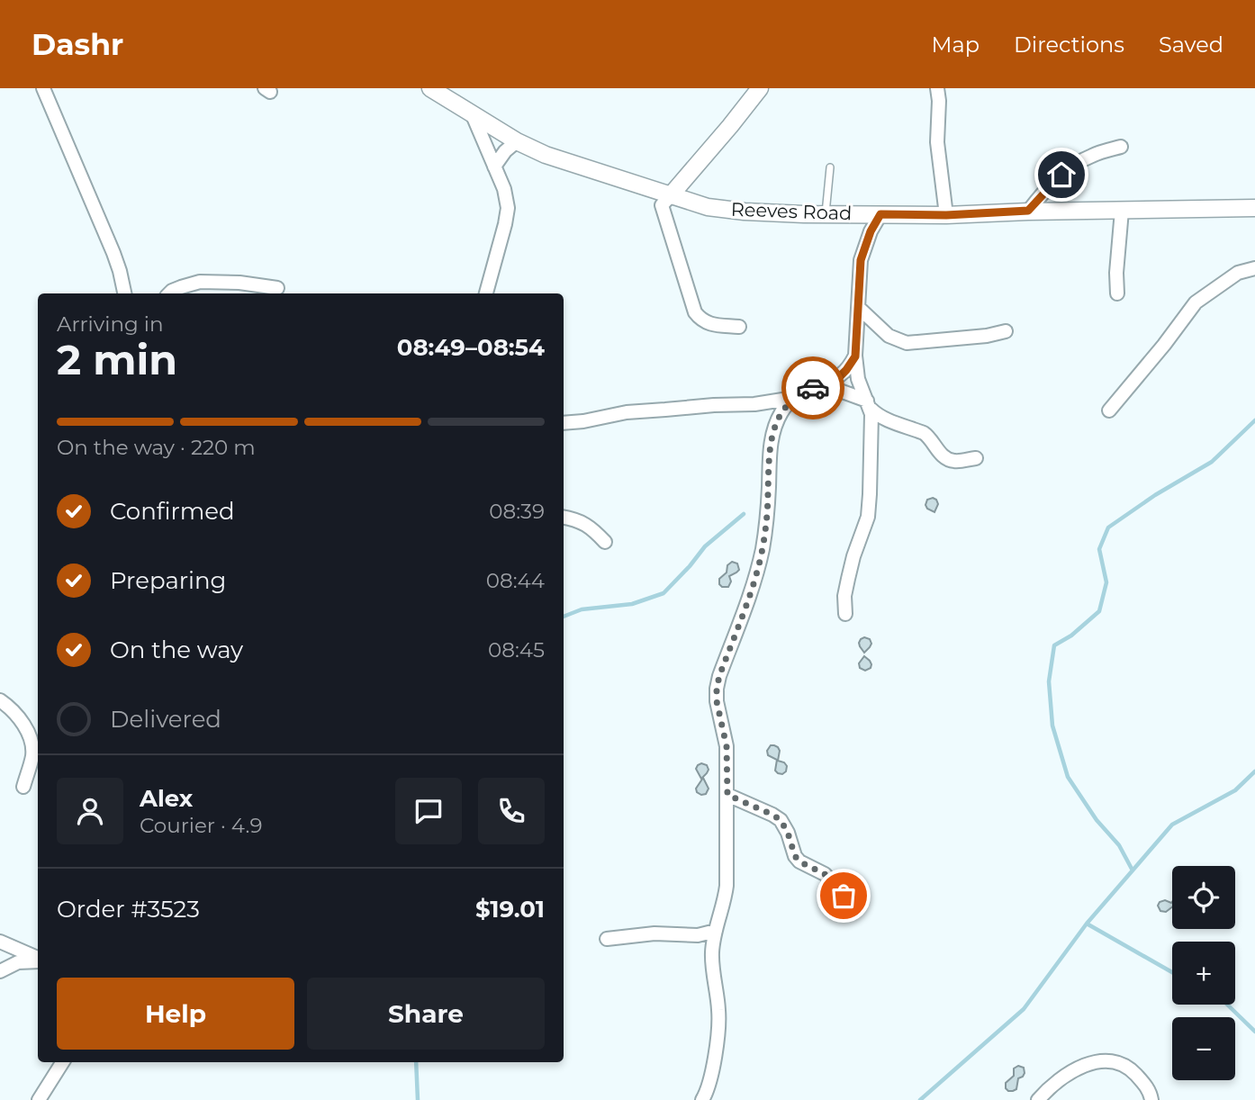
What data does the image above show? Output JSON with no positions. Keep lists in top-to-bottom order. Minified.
{"streets":{"street":["Reeves Road"]},"page":{"header":"Dashr","nav":["Map","Directions","Saved"],"heading":["2 min","Arriving in","08:49–08:54"],"panel":["Alex","Courier · 4.9","Order #3523","$19.01"],"bar":"On the way · 220 m","list":[["Confirmed","08:39"],["Preparing","08:44"],["On the way","08:45"],"Delivered"],"map_buttons":["+","−"],"buttons":["Help","Share"]}}
